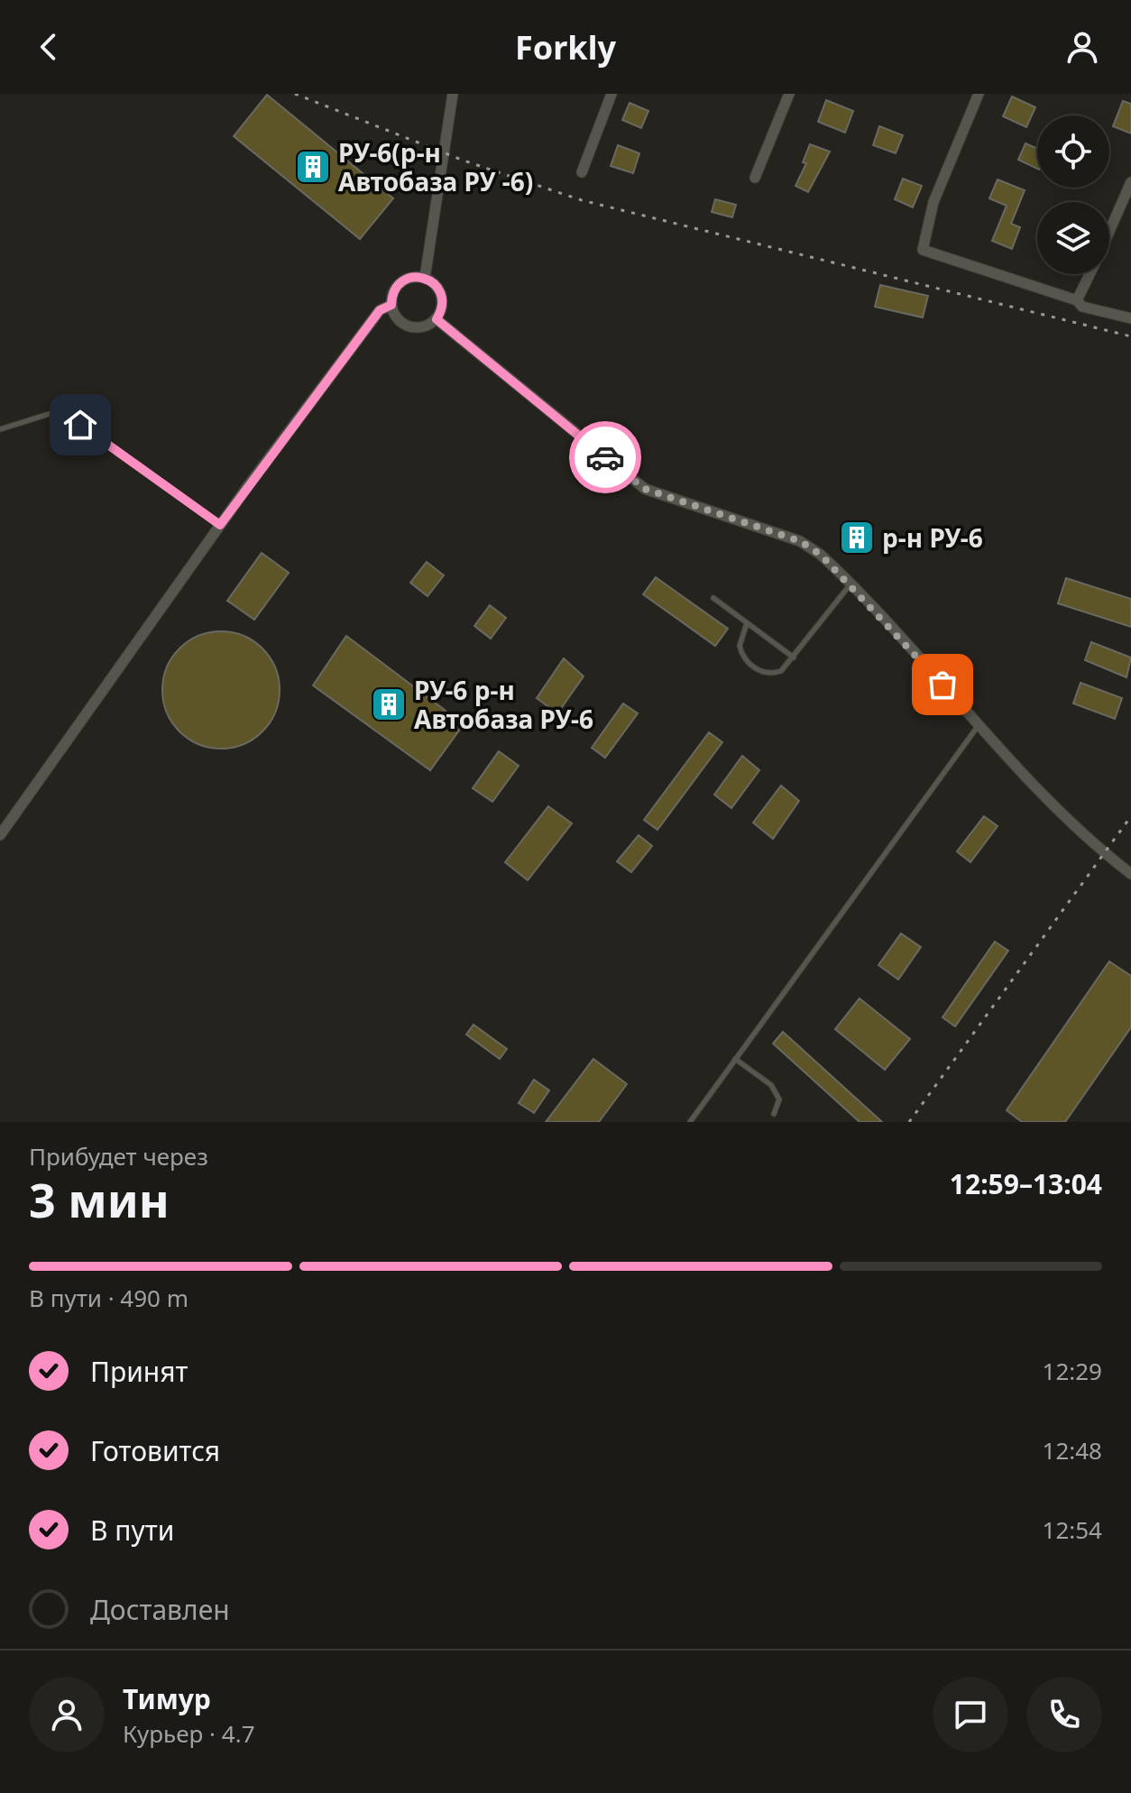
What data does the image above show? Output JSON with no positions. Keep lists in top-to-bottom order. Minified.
{"places":{"building":["РУ-6(р-н Автобаза РУ -6)","р-н РУ-6","РУ-6 р-н Автобаза РУ-6"]},"page":{"header":"Forkly","heading":["3 мин","Прибудет через","12:59–13:04"],"panel":["Тимур","Курьер · 4.7"],"bar":"В пути · 490 m","list":[["Принят","12:29"],["Готовится","12:48"],["В пути","12:54"],"Доставлен"]}}
